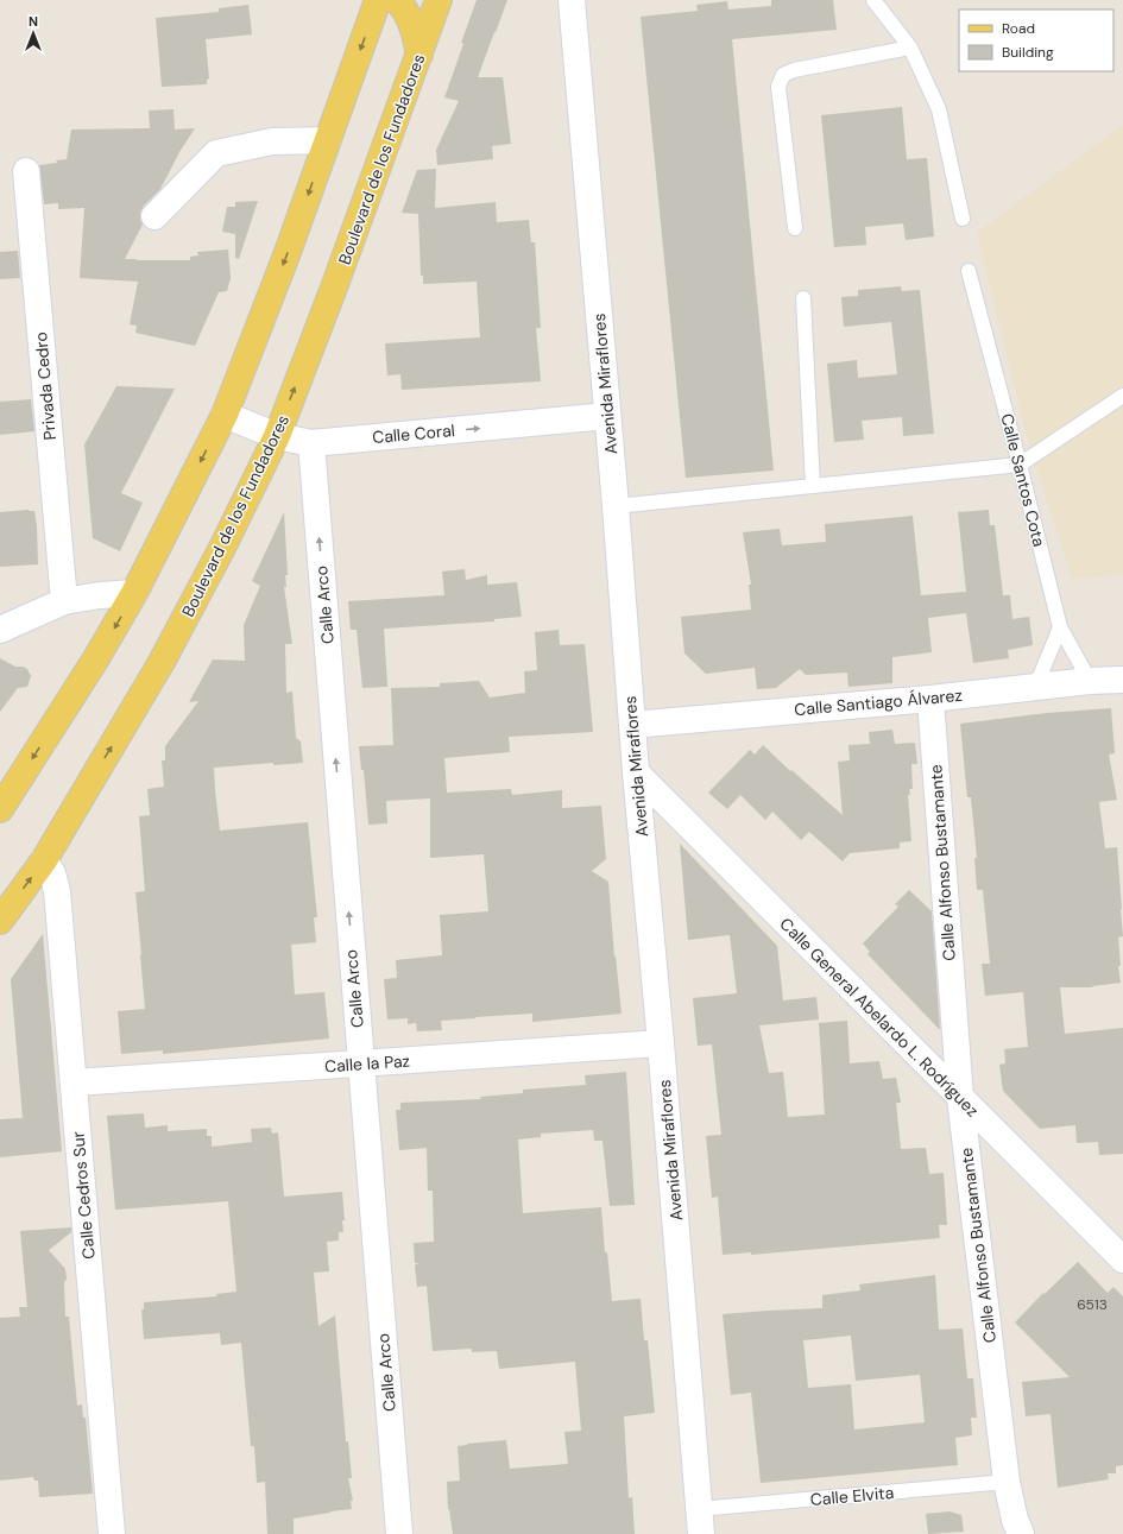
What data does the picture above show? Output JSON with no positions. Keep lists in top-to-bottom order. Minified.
{"streets":{"main road":["Boulevard de los Fundadores"],"street":["Avenida Miraflores","Privada Cedro","Calle Coral","Calle Arco","Calle Santiago Álvarez","Calle Alfonso Bustamante","Calle General Abelardo L. Rodríguez","Calle la Paz","Calle Cedros Sur"],"lane":["Calle Santos Cota","Calle Elvita"]},"crossings":[["Boulevard de los Fundadores","Calle Coral"],["Boulevard de los Fundadores","Calle Cedros Sur"],["Avenida Miraflores","Calle Coral"],["Avenida Miraflores","Calle Santiago Álvarez"],["Avenida Miraflores","Calle General Abelardo L. Rodríguez"],["Avenida Miraflores","Calle la Paz"],["Avenida Miraflores","Calle Elvita"],["Calle Coral","Calle Arco"],["Calle Santos Cota","Calle Santiago Álvarez"],["Calle Arco","Calle la Paz"],["Calle Santiago Álvarez","Calle Alfonso Bustamante"],["Calle Alfonso Bustamante","Calle General Abelardo L. Rodríguez"],["Calle Alfonso Bustamante","Calle Elvita"],["Calle la Paz","Calle Cedros Sur"]],"one_way":["Calle Coral","Calle Arco"],"house_numbers":["6513"],"legend":["Road","Building"],"north":"top"}
